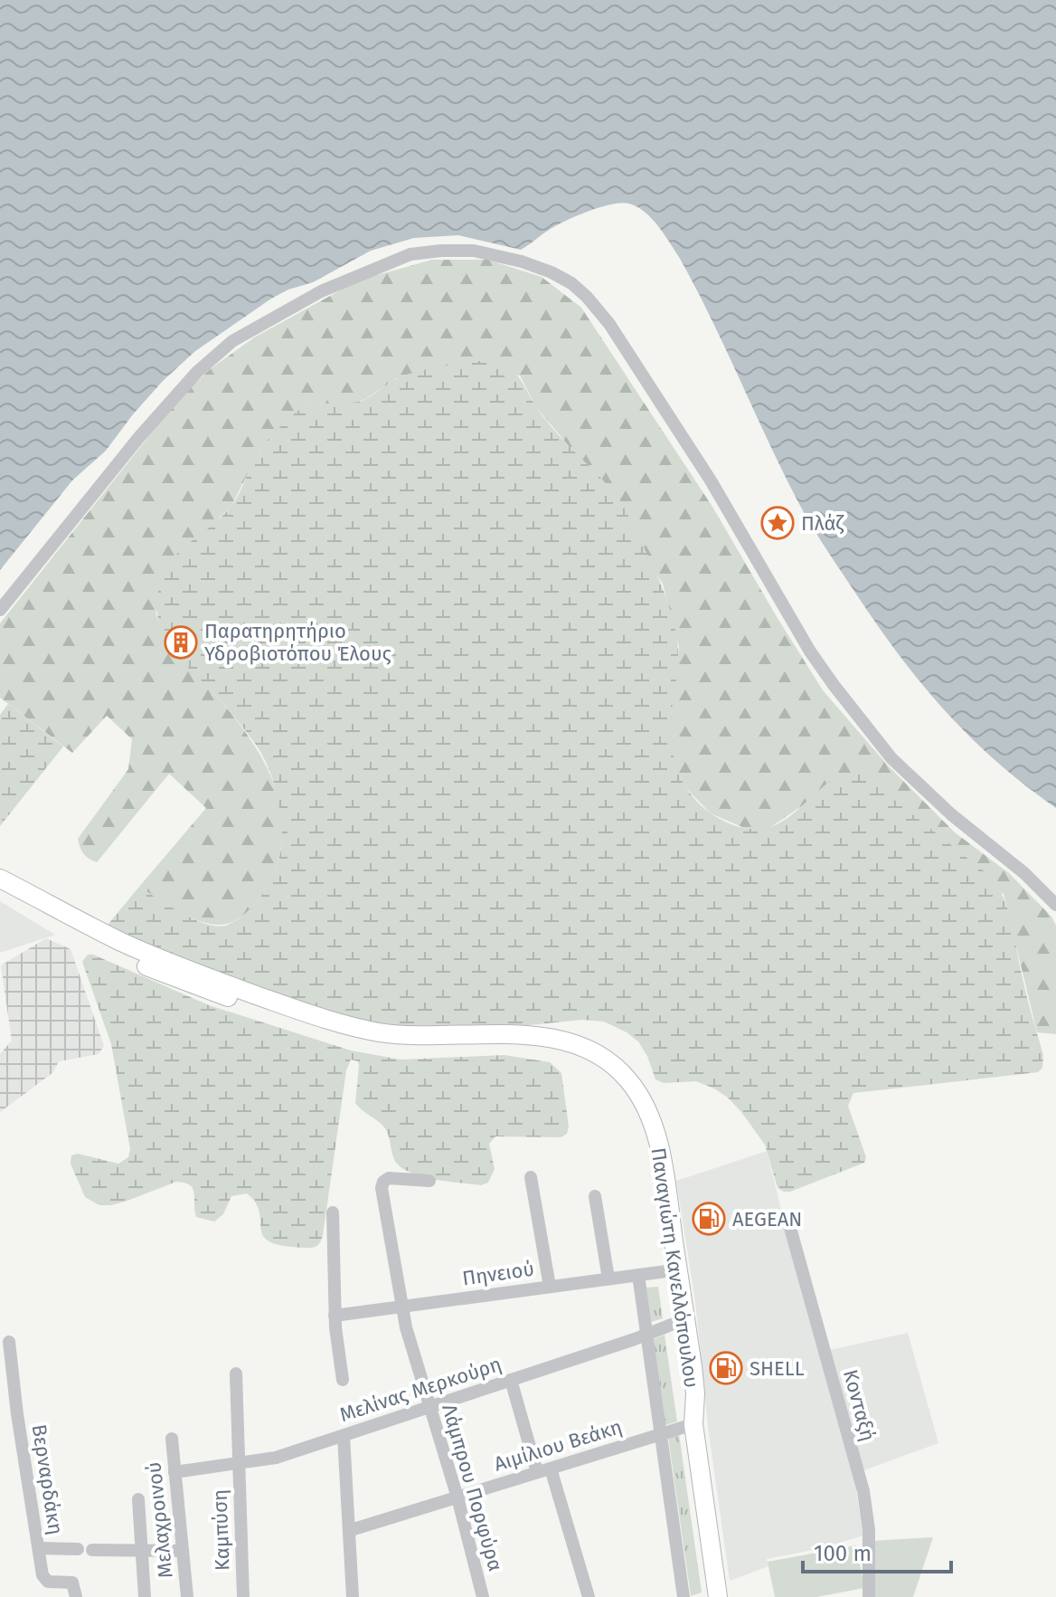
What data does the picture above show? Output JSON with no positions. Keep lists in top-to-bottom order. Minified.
{"streets":{"main road":["Παναγιώτη Κανελλόπουλου"],"street":["Πηνειού","Μελίνας Μερκούρη","Κονταξή","Αιμίλιου Βεάκη","Βερναρδάκη","Λάμπρου Πορφύρα","Μελαχροινού","Καμπύση"]},"crossings":[["Παναγιώτη Κανελλόπουλου","Πηνειού"],["Παναγιώτη Κανελλόπουλου","Μελίνας Μερκούρη"],["Παναγιώτη Κανελλόπουλου","Αιμίλιου Βεάκη"],["Πηνειού","Λάμπρου Πορφύρα"],["Μελίνας Μερκούρη","Λάμπρου Πορφύρα"],["Μελίνας Μερκούρη","Μελαχροινού"],["Μελίνας Μερκούρη","Καμπύση"],["Αιμίλιου Βεάκη","Λάμπρου Πορφύρα"]],"places":{"place":["Πλάζ"],"building":["Παρατηρητήριο Υδροβιοτόπου Έλους"],"fuel station":["AEGEAN","SHELL"]},"scale_bar":"100 m"}
